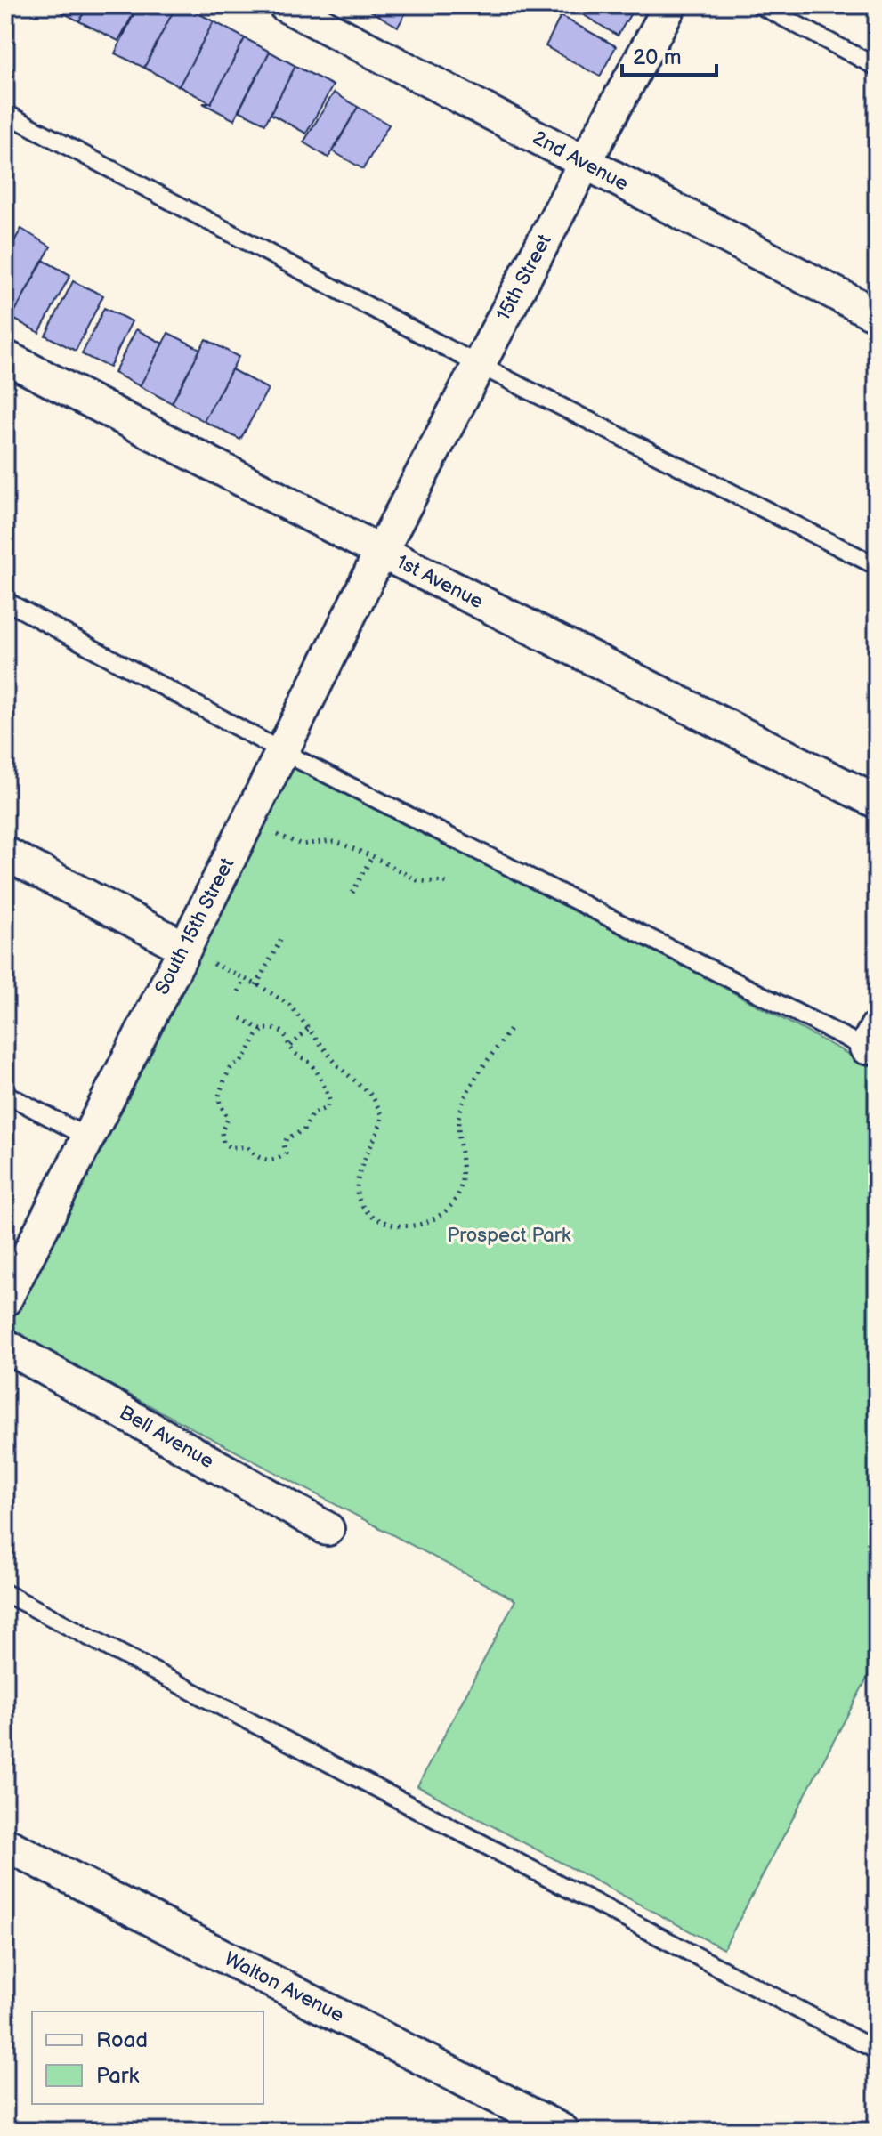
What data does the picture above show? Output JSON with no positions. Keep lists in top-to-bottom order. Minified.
{"streets":{"street":["2nd Avenue","15th Street","1st Avenue","South 15th Street","Bell Avenue","Walton Avenue"]},"crossings":[["2nd Avenue","15th Street"],["15th Street","1st Avenue"],["15th Street","South 15th Street"],["1st Avenue","South 15th Street"]],"parks":["Prospect Park"],"legend":["Road","Park"],"scale_bar":"20 m"}
